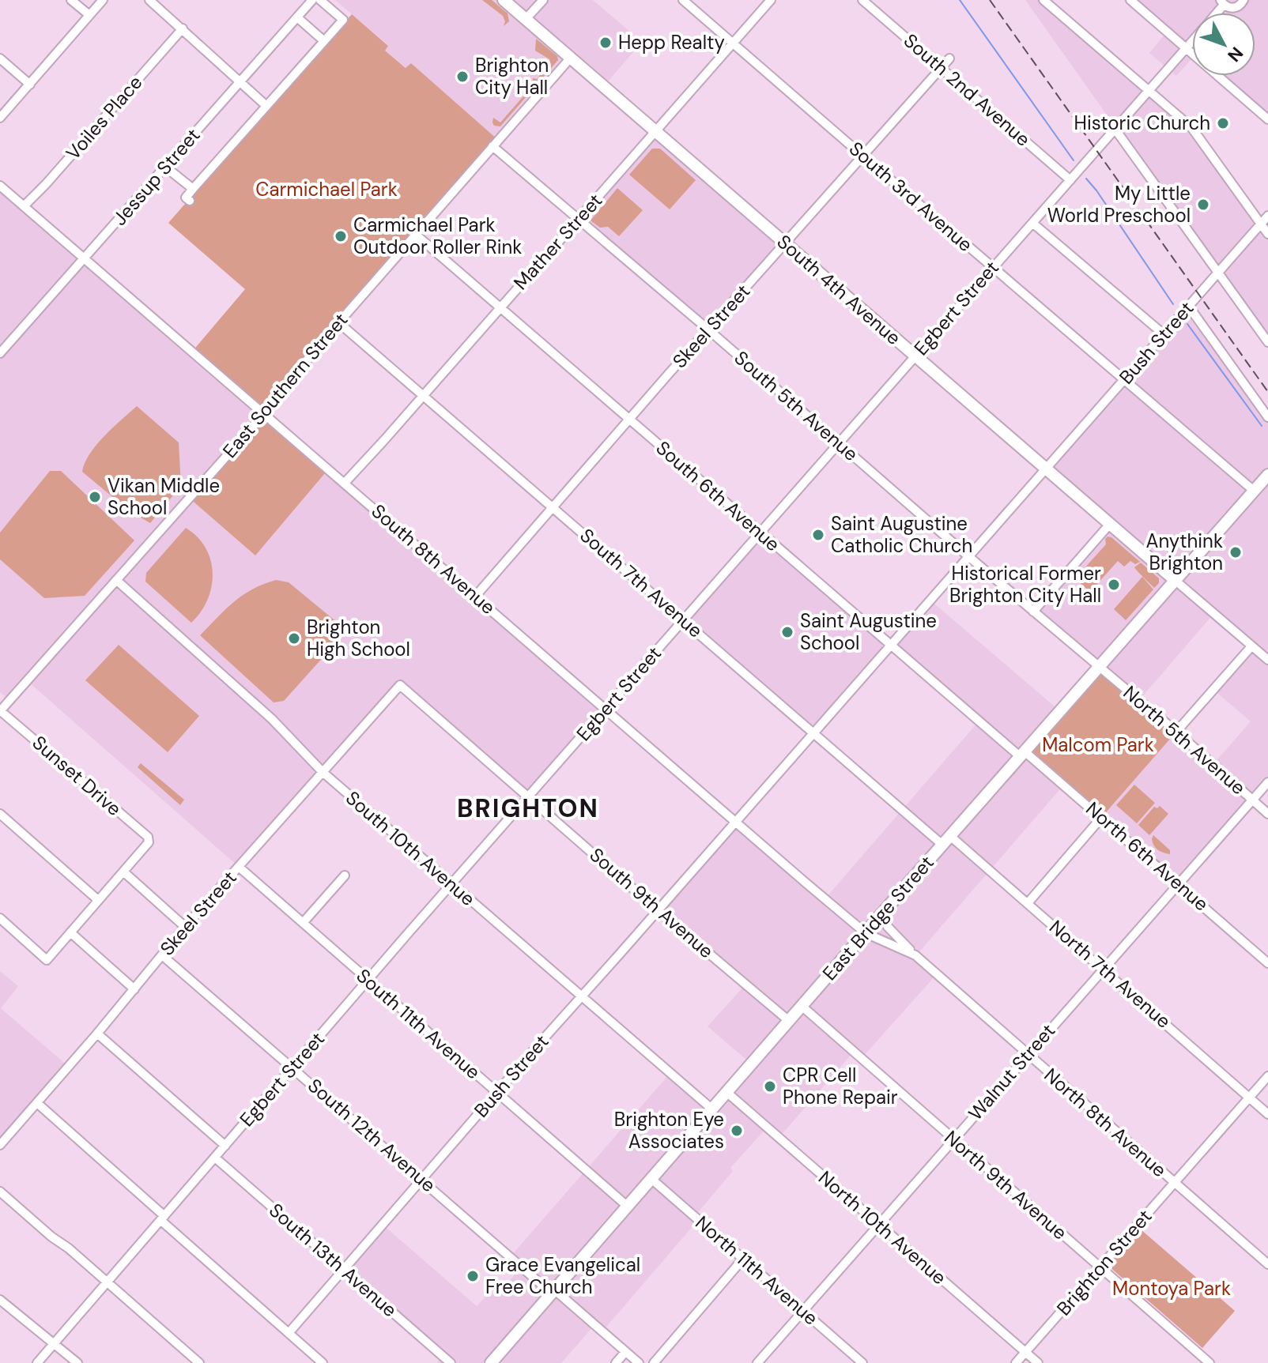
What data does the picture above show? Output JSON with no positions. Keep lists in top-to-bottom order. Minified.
{"streets":{"main road":["South 4th Avenue","East Bridge Street"],"street":["South 2nd Avenue","Voiles Place","Jessup Street","South 3rd Avenue","Mather Street","Egbert Street","Skeel Street","Bush Street","East Southern Street","South 5th Avenue","South 6th Avenue","South 8th Avenue","South 7th Avenue","North 5th Avenue","Sunset Drive","South 10th Avenue","North 6th Avenue","South 9th Avenue","North 7th Avenue","South 11th Avenue","Walnut Street","North 8th Avenue","South 12th Avenue","North 9th Avenue","North 10th Avenue","South 13th Avenue","Brighton Street","North 11th Avenue"]},"crossings":[["South 2nd Avenue","Egbert Street"],["South 2nd Avenue","Skeel Street"],["Voiles Place","South 8th Avenue"],["Jessup Street","South 8th Avenue"],["South 3rd Avenue","Mather Street"],["South 3rd Avenue","Egbert Street"],["South 3rd Avenue","Skeel Street"],["South 3rd Avenue","Bush Street"],["South 3rd Avenue","East Bridge Street"],["Mather Street","South 4th Avenue"],["Mather Street","South 5th Avenue"],["Mather Street","South 6th Avenue"],["Mather Street","South 8th Avenue"],["Mather Street","South 7th Avenue"],["South 4th Avenue","Egbert Street"],["South 4th Avenue","Skeel Street"],["South 4th Avenue","Bush Street"],["South 4th Avenue","East Southern Street"],["South 4th Avenue","East Bridge Street"],["Egbert Street","South 5th Avenue"],["Egbert Street","South 6th Avenue"],["Egbert Street","South 8th Avenue"],["Egbert Street","South 7th Avenue"],["Egbert Street","South 10th Avenue"],["Egbert Street","South 9th Avenue"],["Egbert Street","South 11th Avenue"],["Egbert Street","South 12th Avenue"],["Egbert Street","South 13th Avenue"],["Skeel Street","South 5th Avenue"],["Skeel Street","South 6th Avenue"],["Skeel Street","South 8th Avenue"],["Skeel Street","South 7th Avenue"],["Skeel Street","South 10th Avenue"],["Skeel Street","South 9th Avenue"],["Skeel Street","South 11th Avenue"],["Skeel Street","South 12th Avenue"],["Bush Street","South 5th Avenue"],["Bush Street","South 6th Avenue"],["Bush Street","South 8th Avenue"],["Bush Street","South 7th Avenue"],["Bush Street","South 10th Avenue"],["Bush Street","South 9th Avenue"],["Bush Street","South 11th Avenue"],["Bush Street","South 12th Avenue"],["Bush Street","South 13th Avenue"],["East Southern Street","South 5th Avenue"],["East Southern Street","South 6th Avenue"],["East Southern Street","South 8th Avenue"],["East Southern Street","South 7th Avenue"],["East Southern Street","Sunset Drive"],["East Southern Street","South 10th Avenue"],["South 5th Avenue","North 5th Avenue"],["South 5th Avenue","East Bridge Street"],["South 6th Avenue","North 6th Avenue"],["South 6th Avenue","East Bridge Street"],["South 8th Avenue","East Bridge Street"],["South 8th Avenue","North 8th Avenue"],["South 7th Avenue","East Bridge Street"],["South 7th Avenue","North 7th Avenue"],["North 5th Avenue","East Bridge Street"],["North 5th Avenue","Walnut Street"],["South 10th Avenue","East Bridge Street"],["North 6th Avenue","East Bridge Street"],["North 6th Avenue","Walnut Street"],["South 9th Avenue","East Bridge Street"],["East Bridge Street","North 7th Avenue"],["East Bridge Street","South 11th Avenue"],["East Bridge Street","North 8th Avenue"],["East Bridge Street","South 12th Avenue"],["East Bridge Street","North 9th Avenue"],["East Bridge Street","North 10th Avenue"],["East Bridge Street","North 11th Avenue"],["North 7th Avenue","Walnut Street"],["North 7th Avenue","Brighton Street"],["Walnut Street","North 8th Avenue"],["Walnut Street","North 9th Avenue"],["Walnut Street","North 10th Avenue"],["Walnut Street","North 11th Avenue"],["North 8th Avenue","Brighton Street"],["North 9th Avenue","Brighton Street"],["North 10th Avenue","Brighton Street"]],"districts":["BRIGHTON"],"parks":["Carmichael Park","Malcom Park","Montoya Park"],"places":["Hepp Realty","Brighton City Hall","Historic Church","My Little World Preschool","Carmichael Park Outdoor Roller Rink","Vikan Middle School","Saint Augustine Catholic Church","Anythink Brighton","Historical Former Brighton City Hall","Saint Augustine School","Brighton High School","CPR Cell Phone Repair","Brighton Eye Associates","Grace Evangelical Free Church"],"north":"bottom right"}
